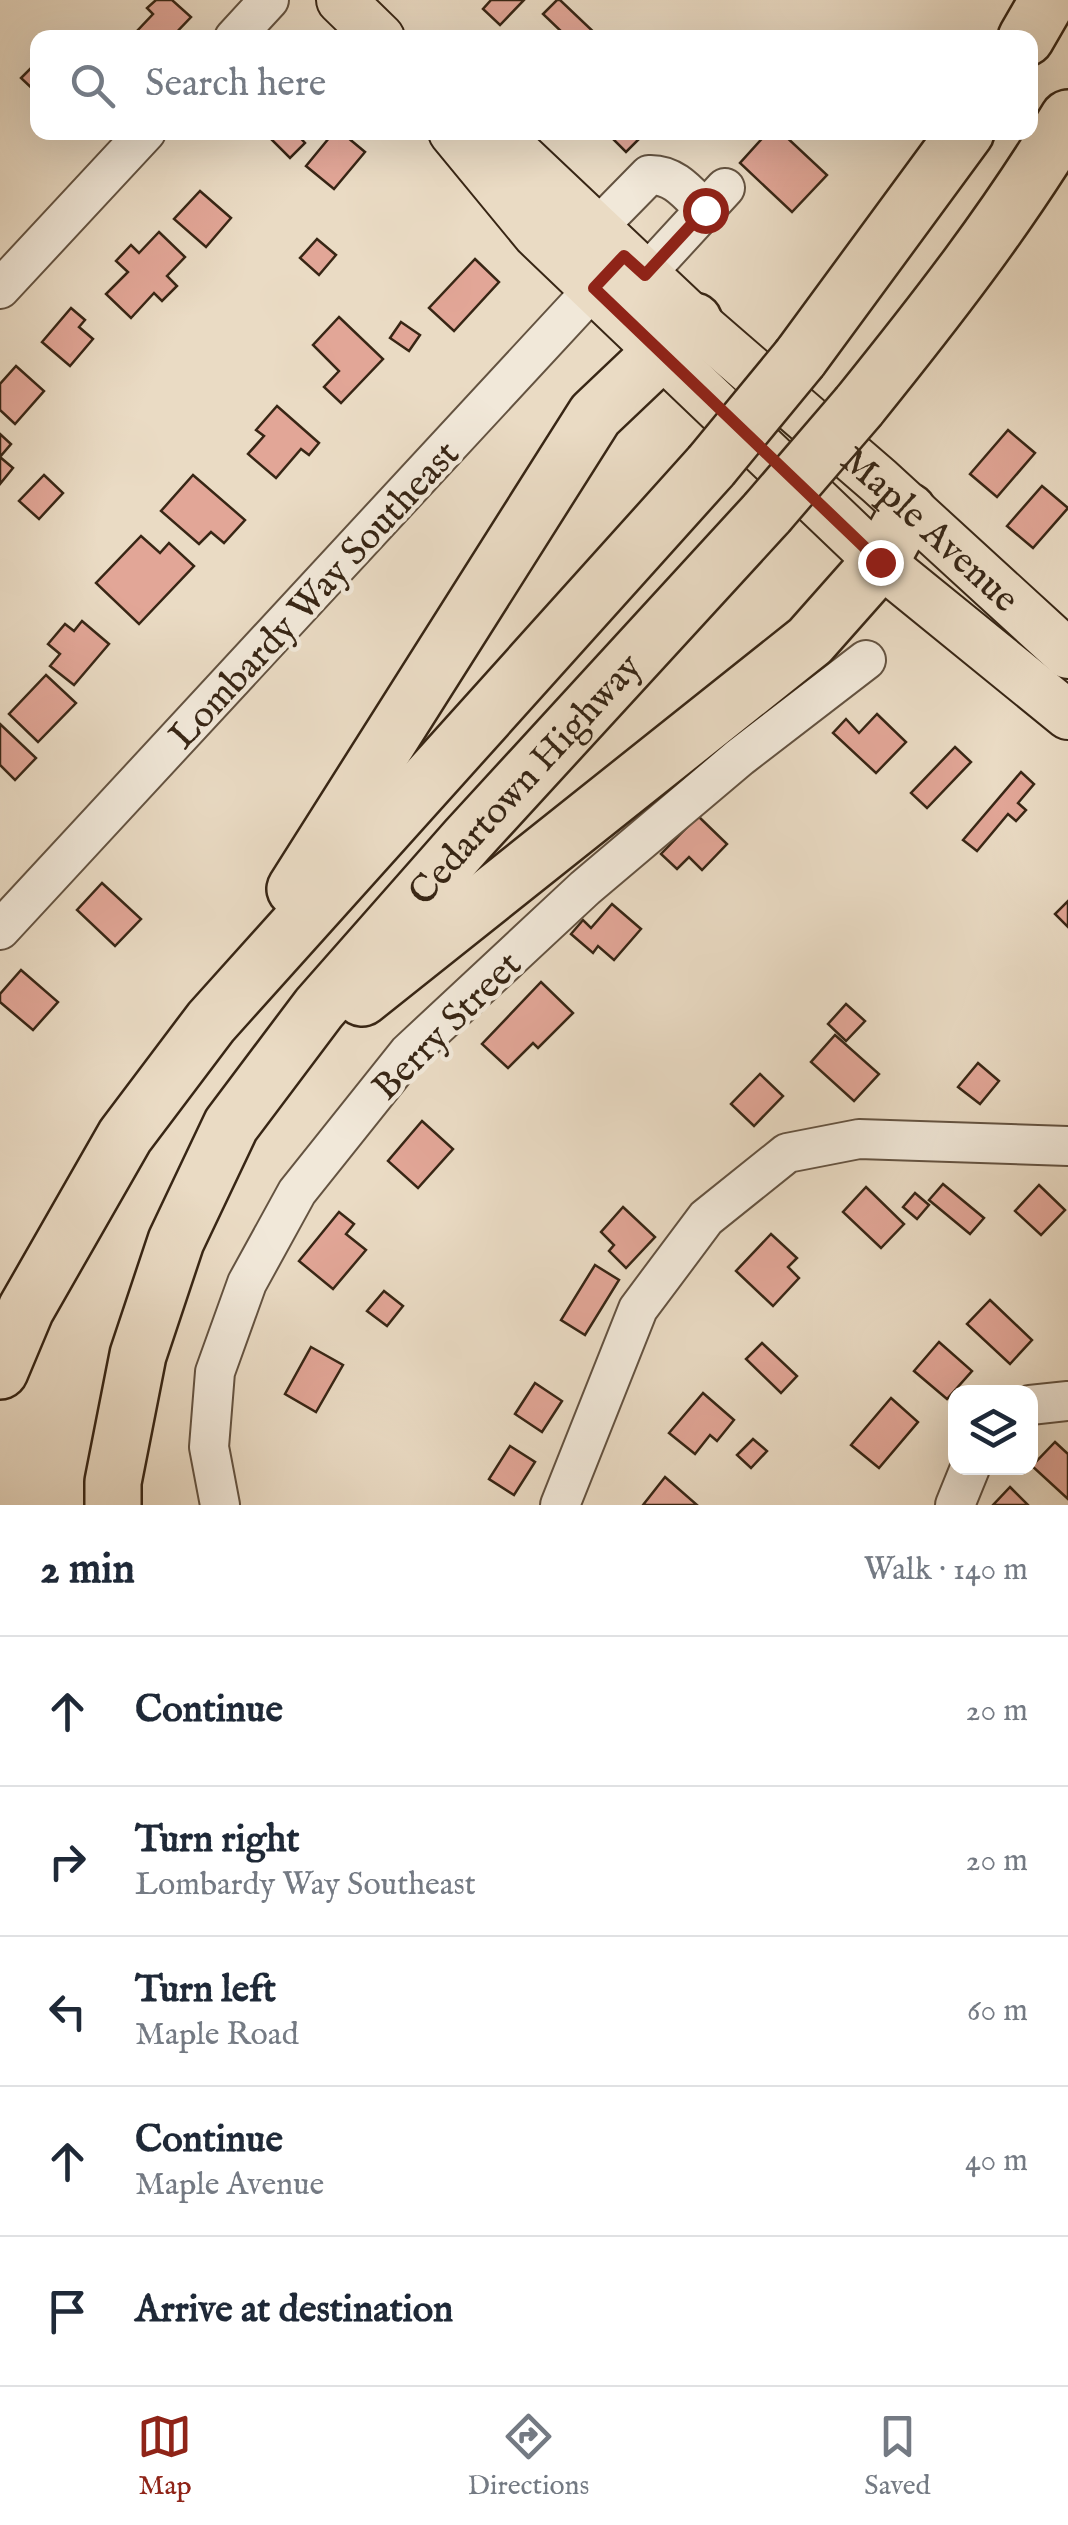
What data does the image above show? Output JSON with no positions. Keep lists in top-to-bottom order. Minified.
{"streets":{"highway":["Cedartown Highway"],"main road":["Maple Avenue"],"street":["Lombardy Way Southeast","Berry Street"]},"crossings":[["Maple Avenue","Cedartown Highway"]],"page":{"search":"Search here","heading":["2 min","Walk · 140 m"],"list":[["Continue","20 m"],["Turn right","Lombardy Way Southeast","20 m"],["Turn left","Maple Road","60 m"],["Continue","Maple Avenue","40 m"],"Arrive at destination"],"nav":["Map","Directions","Saved"]}}
